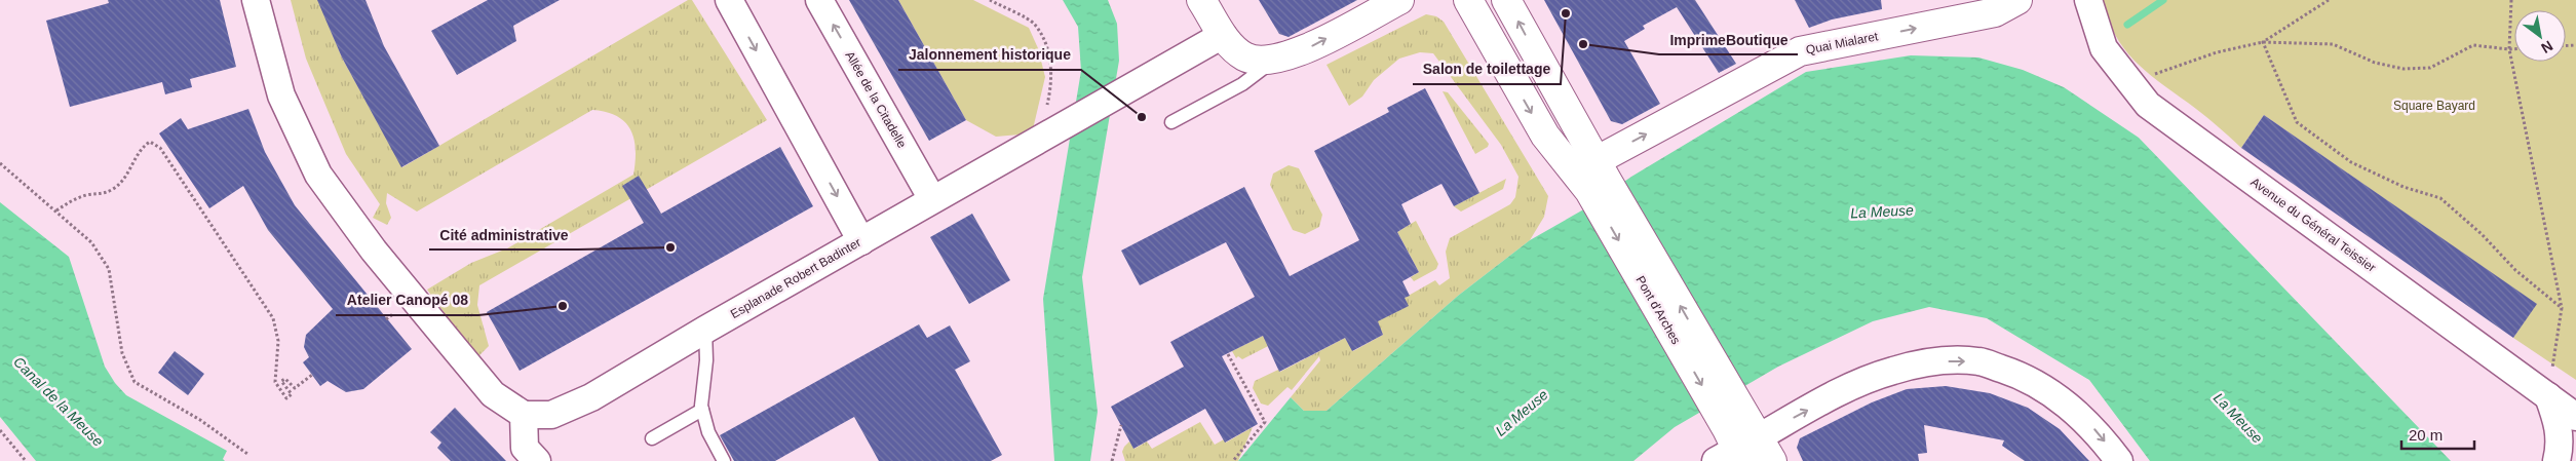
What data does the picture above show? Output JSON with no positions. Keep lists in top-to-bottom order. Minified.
{"streets":{"main road":["Quai Mialaret","Pont d'Arches"],"street":["Allée de la Citadelle","Avenue du Général Teissier","Esplanade Robert Badinter"]},"crossings":[["Quai Mialaret","Pont d'Arches"],["Allée de la Citadelle","Esplanade Robert Badinter"]],"one_way":["Quai Mialaret"],"water":["La Meuse","Canal de la Meuse"],"parks":["Square Bayard"],"places":["Salon de toilettage","ImprimeBoutique","Jalonnement historique","Cité administrative","Atelier Canopé 08"],"scale_bar":"20 m","north":"bottom right"}
